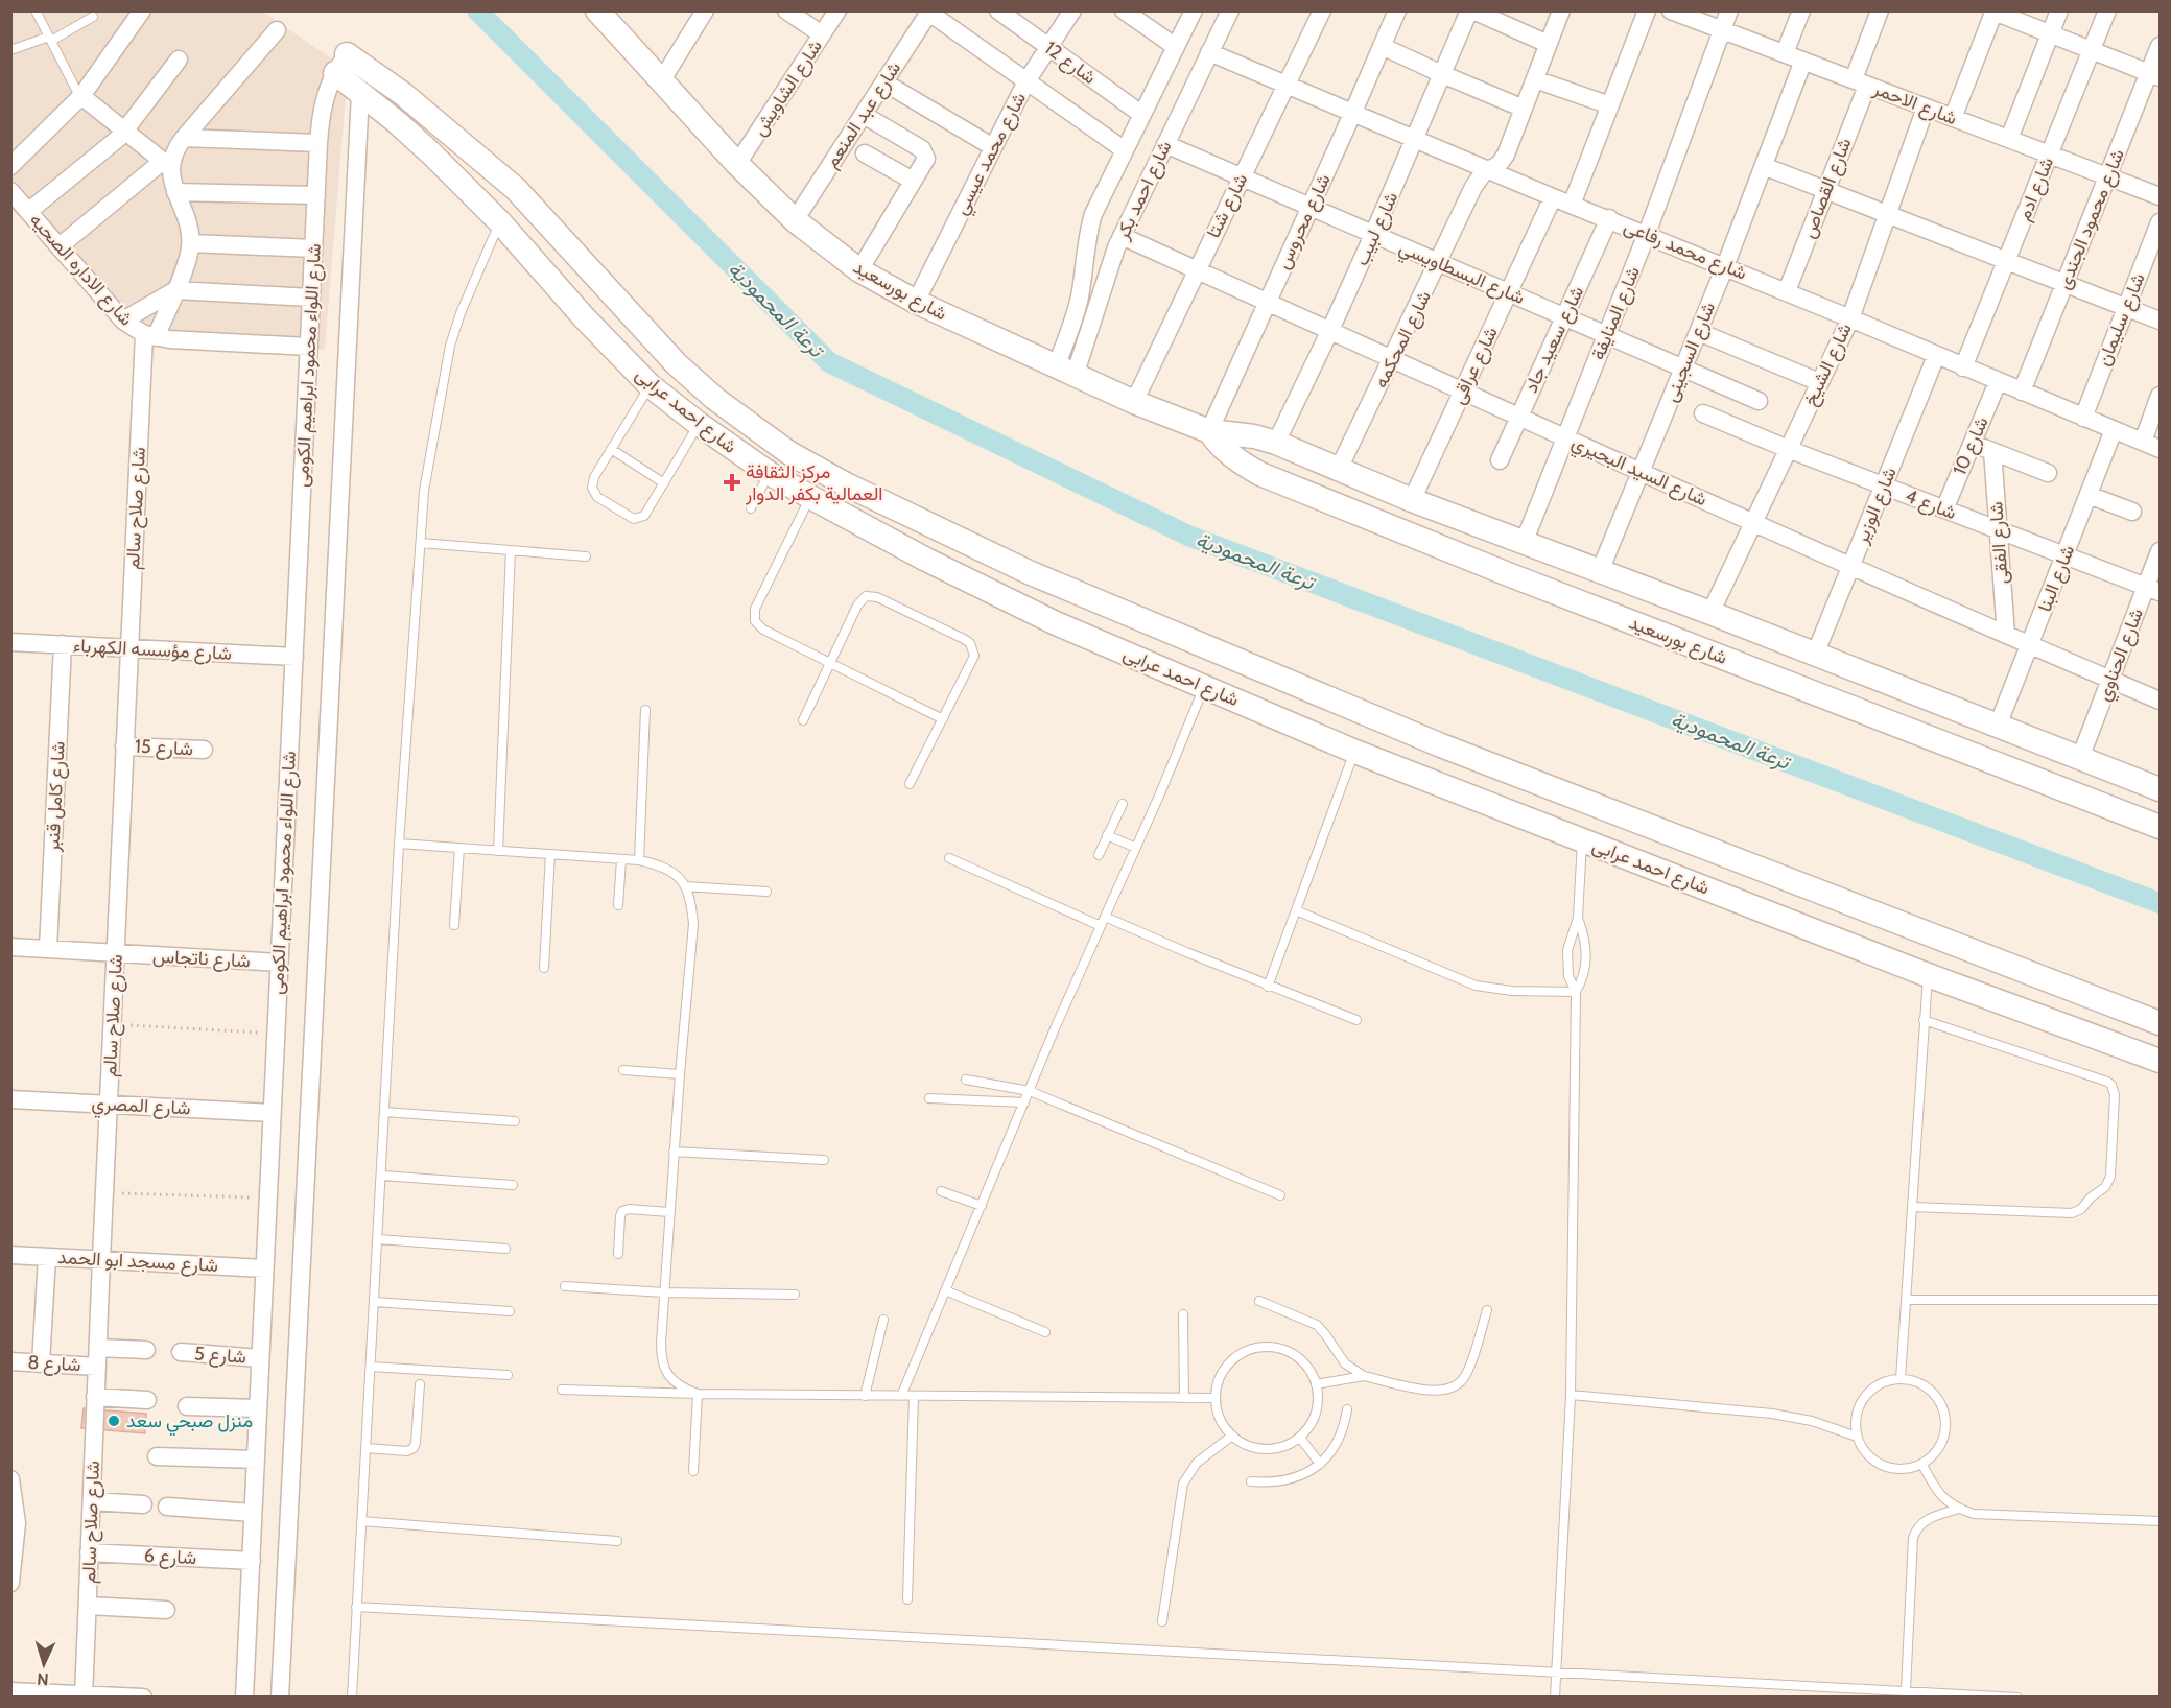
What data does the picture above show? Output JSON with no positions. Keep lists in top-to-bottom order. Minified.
{"streets":{"main road":["شارع بورسعيد","شارع احمد عرابى"],"street":["شارع 12","شارع الشاويش","شارع الاحمر","شارع عبد المنعم","شارع محمد عيسي","شارع القصاص","شارع ادم","شارع احمد بكر","شارع شتا","شارع محمود الجندى","شارع محروس","شارع لبيب","شارع محمد رفاعى","شارع الاداره الصحيه","شارع البسطاويسي","شارع المنايفة","شارع سليمان","شارع المحكمه","شارع سعيد جاد","شارع السجينى","شارع الشيخ","شارع اللواء محمود ابراهيم الكومى","شارع عراقى","شارع 10","شارع السيد البحيري","شارع 4","شارع الوزير","شارع صلاح سالم","شارع الفقى","شارع البنا","شارع مؤسسه الكهرباء","شارع الحناوي","شارع 15","شارع كامل قنبر","شارع ناتجاس","شارع المصري","شارع مسجد ابو الحمد","شارع 5","شارع 8","شارع 6"]},"crossings":[["شارع 12","شارع محمد عيسي"],["شارع 12","شارع احمد بكر"],["شارع الشاويش","شارع بورسعيد"],["شارع الاحمر","شارع القصاص"],["شارع الاحمر","شارع ادم"],["شارع الاحمر","شارع محمود الجندى"],["شارع الاحمر","شارع المنايفة"],["شارع الاحمر","شارع السجينى"],["شارع الاحمر","شارع الشيخ"],["شارع عبد المنعم","شارع بورسعيد"],["شارع محمد عيسي","شارع بورسعيد"],["شارع القصاص","شارع محمد رفاعى"],["شارع ادم","شارع محمد رفاعى"],["شارع احمد بكر","شارع محمد رفاعى"],["شارع احمد بكر","شارع البسطاويسي"],["شارع احمد بكر","شارع بورسعيد"],["شارع احمد بكر","شارع السيد البحيري"],["شارع شتا","شارع محمد رفاعى"],["شارع شتا","شارع البسطاويسي"],["شارع شتا","شارع بورسعيد"],["شارع شتا","شارع السيد البحيري"],["شارع محمود الجندى","شارع محمد رفاعى"],["شارع محروس","شارع محمد رفاعى"],["شارع محروس","شارع البسطاويسي"],["شارع محروس","شارع بورسعيد"],["شارع محروس","شارع السيد البحيري"],["شارع لبيب","شارع محمد رفاعى"],["شارع لبيب","شارع البسطاويسي"],["شارع لبيب","شارع بورسعيد"],["شارع لبيب","شارع السيد البحيري"],["شارع محمد رفاعى","شارع المنايفة"],["شارع محمد رفاعى","شارع سليمان"],["شارع محمد رفاعى","شارع المحكمه"],["شارع محمد رفاعى","شارع سعيد جاد"],["شارع محمد رفاعى","شارع السجينى"],["شارع محمد رفاعى","شارع الشيخ"],["شارع محمد رفاعى","شارع عراقى"],["شارع محمد رفاعى","شارع 10"],["شارع محمد رفاعى","شارع الوزير"],["شارع محمد رفاعى","شارع البنا"],["شارع الاداره الصحيه","شارع اللواء محمود ابراهيم الكومى"],["شارع الاداره الصحيه","شارع صلاح سالم"],["شارع البسطاويسي","شارع المنايفة"],["شارع البسطاويسي","شارع المحكمه"],["شارع البسطاويسي","شارع سعيد جاد"],["شارع البسطاويسي","شارع السجينى"],["شارع البسطاويسي","شارع عراقى"],["شارع بورسعيد","شارع المنايفة"],["شارع بورسعيد","شارع المحكمه"],["شارع بورسعيد","شارع السجينى"],["شارع بورسعيد","شارع الشيخ"],["شارع بورسعيد","شارع عراقى"],["شارع بورسعيد","شارع الوزير"],["شارع بورسعيد","شارع البنا"],["شارع بورسعيد","شارع الحناوي"],["شارع المنايفة","شارع السيد البحيري"],["شارع المحكمه","شارع السيد البحيري"],["شارع سعيد جاد","شارع السيد البحيري"],["شارع السجينى","شارع السيد البحيري"],["شارع الشيخ","شارع السيد البحيري"],["شارع الشيخ","شارع 4"],["شارع اللواء محمود ابراهيم الكومى","شارع احمد عرابى"],["شارع اللواء محمود ابراهيم الكومى","شارع مؤسسه الكهرباء"],["شارع اللواء محمود ابراهيم الكومى","شارع ناتجاس"],["شارع اللواء محمود ابراهيم الكومى","شارع المصري"],["شارع اللواء محمود ابراهيم الكومى","شارع مسجد ابو الحمد"],["شارع اللواء محمود ابراهيم الكومى","شارع 5"],["شارع اللواء محمود ابراهيم الكومى","شارع 6"],["شارع عراقى","شارع السيد البحيري"],["شارع 10","شارع 4"],["شارع السيد البحيري","شارع الوزير"],["شارع السيد البحيري","شارع الفقى"],["شارع السيد البحيري","شارع البنا"],["شارع السيد البحيري","شارع الحناوي"],["شارع 4","شارع الوزير"],["شارع 4","شارع الفقى"],["شارع 4","شارع البنا"],["شارع 4","شارع الحناوي"],["شارع صلاح سالم","شارع مؤسسه الكهرباء"],["شارع صلاح سالم","شارع 15"],["شارع صلاح سالم","شارع ناتجاس"],["شارع صلاح سالم","شارع المصري"],["شارع صلاح سالم","شارع مسجد ابو الحمد"],["شارع صلاح سالم","شارع 8"],["شارع صلاح سالم","شارع 6"],["شارع مؤسسه الكهرباء","شارع كامل قنبر"],["شارع كامل قنبر","شارع ناتجاس"]],"water":["ترعة المحمودية"],"places":{"health":["مركز الثقافة العمالية بكفر الدوار"],"other":["منزل صبحي سعد"]},"north":"bottom"}
